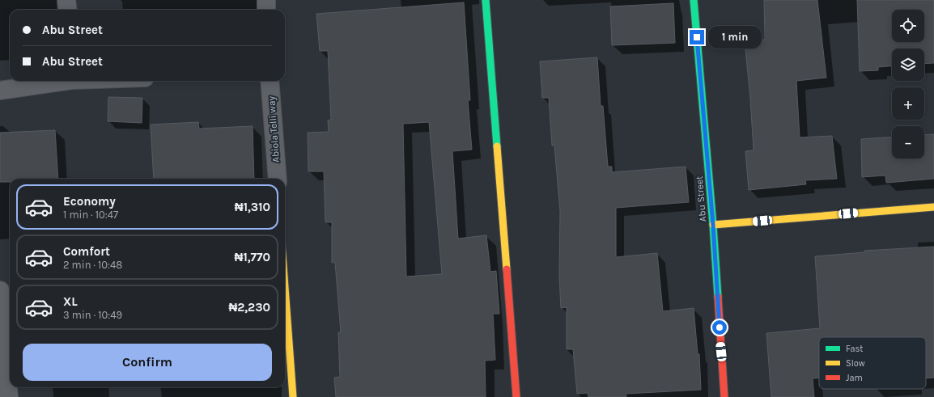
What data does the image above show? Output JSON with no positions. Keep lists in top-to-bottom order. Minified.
{"streets":{"street":["Abiola Telli way","Abu Street"]},"legend":["Fast","Slow","Jam"],"page":{"map_buttons":["+","−"],"banner":["Abu Street","Abu Street"],"bubble":"1 min","list":[{"name":"Economy","note":"1 min · 10:47","value":"₦1,310"},{"name":"Comfort","note":"2 min · 10:48","value":"₦1,770"},{"name":"XL","note":"3 min · 10:49","value":"₦2,230"}],"buttons":"Confirm"}}
